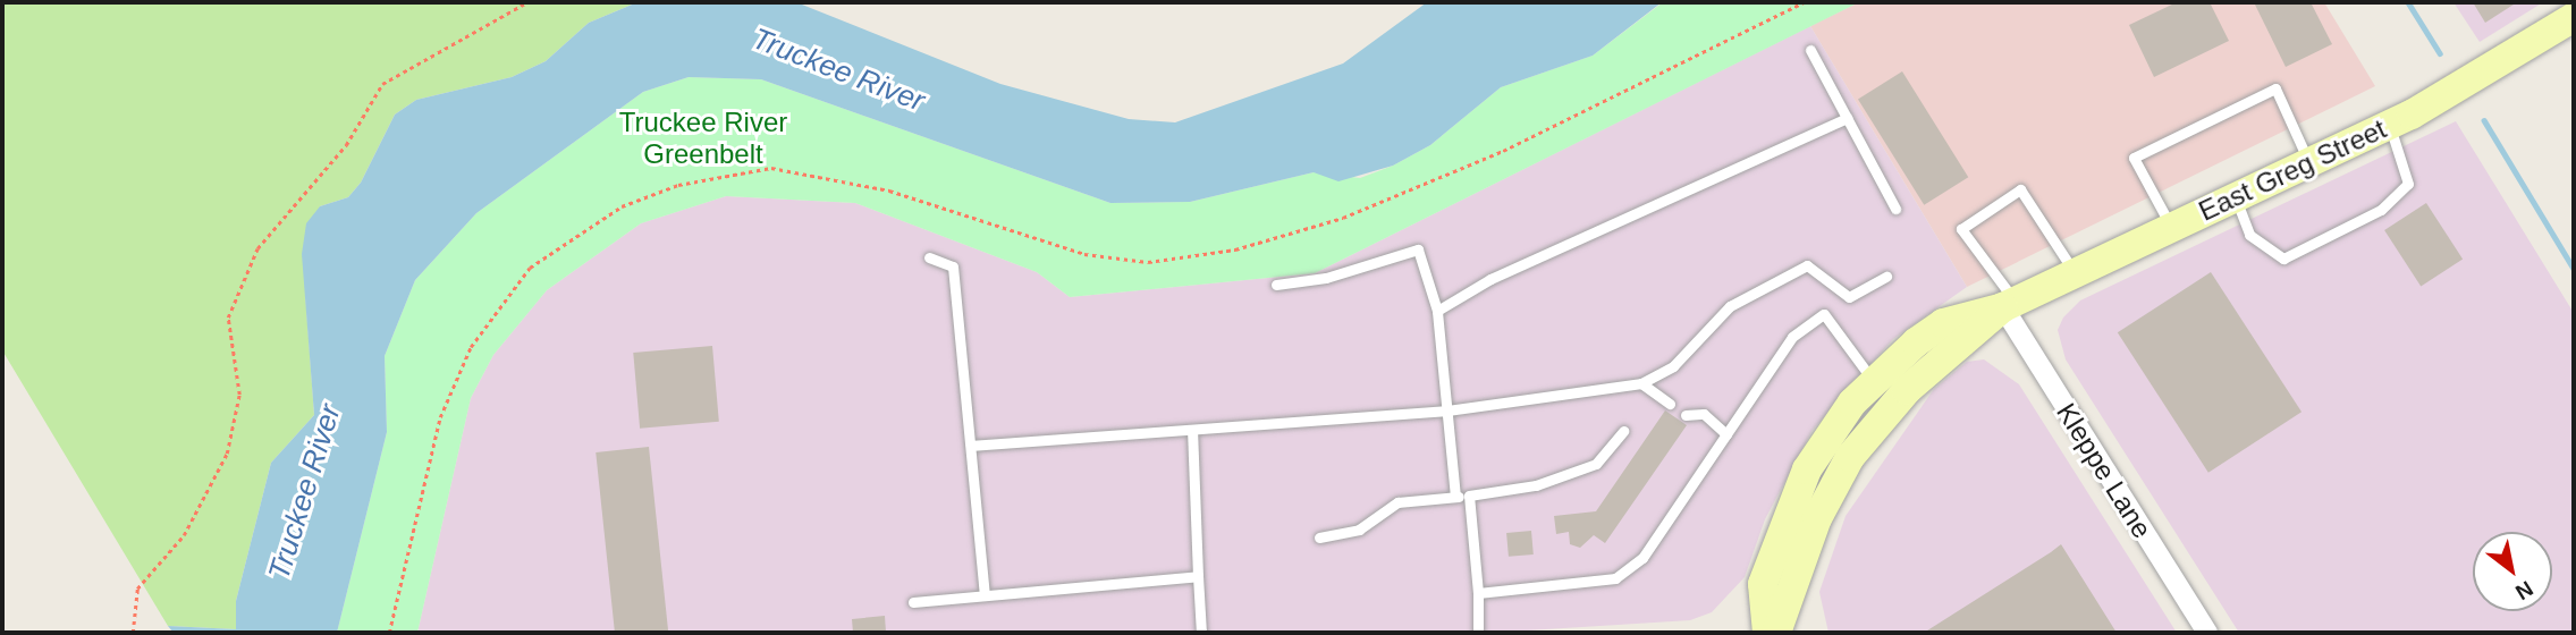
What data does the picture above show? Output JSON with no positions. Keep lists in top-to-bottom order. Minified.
{"streets":{"main road":["East Greg Street"],"street":["Kleppe Lane"]},"crossings":[["East Greg Street","Kleppe Lane"]],"water":["Truckee River"],"parks":["Truckee River Greenbelt"],"north":"bottom right"}
